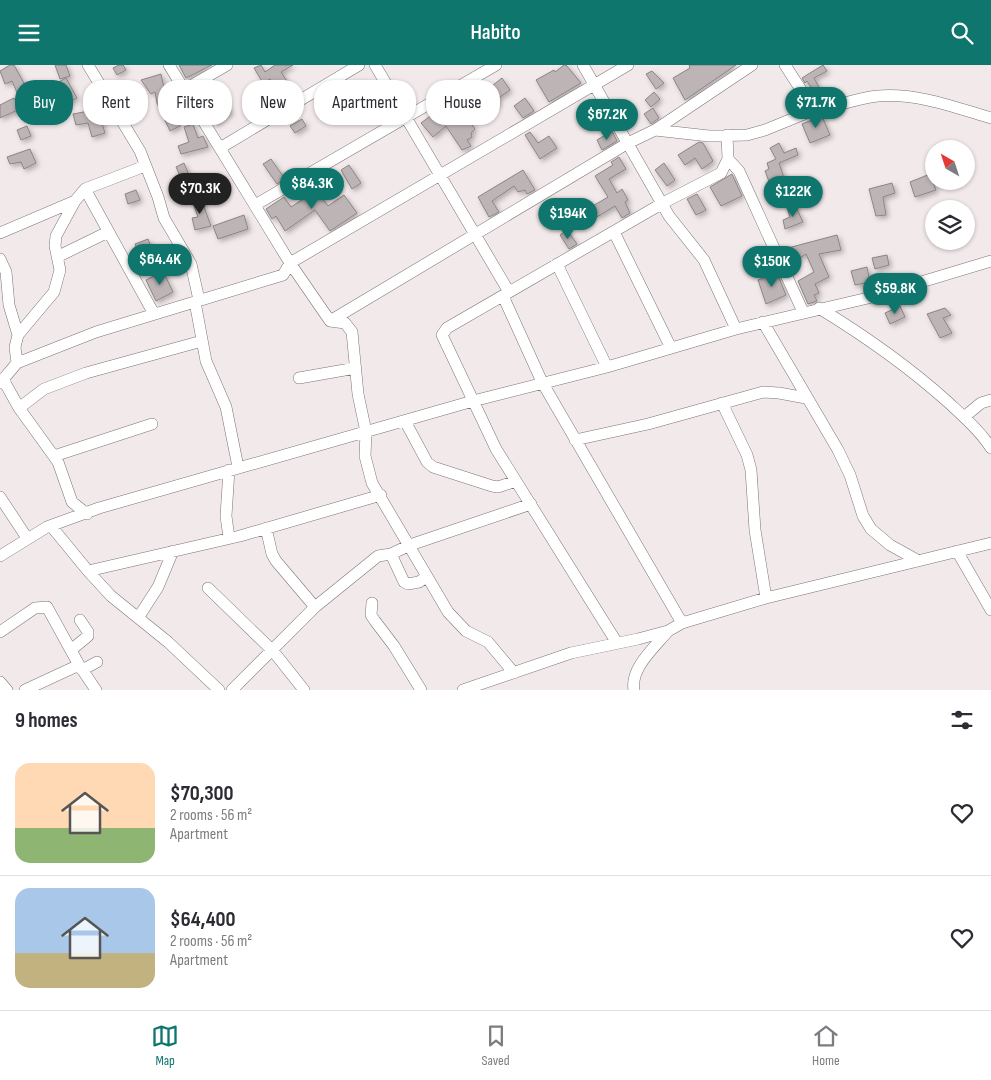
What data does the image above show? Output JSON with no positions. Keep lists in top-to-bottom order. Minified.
{"north":"top left","page":{"header":"Habito","chip":["Buy","Rent","Filters","New","Apartment","House"],"price":["$71.7K","$67.2K","$84.3K","$70.3K","$122K","$194K","$64.4K","$150K","$59.8K"],"heading":"9 homes","list":[{"name":"$70,300","note":"2 rooms · 56 m² · Apartment"},{"name":"$64,400","note":"2 rooms · 56 m² · Apartment"}],"tabs":["Map","Saved","Home"]}}
